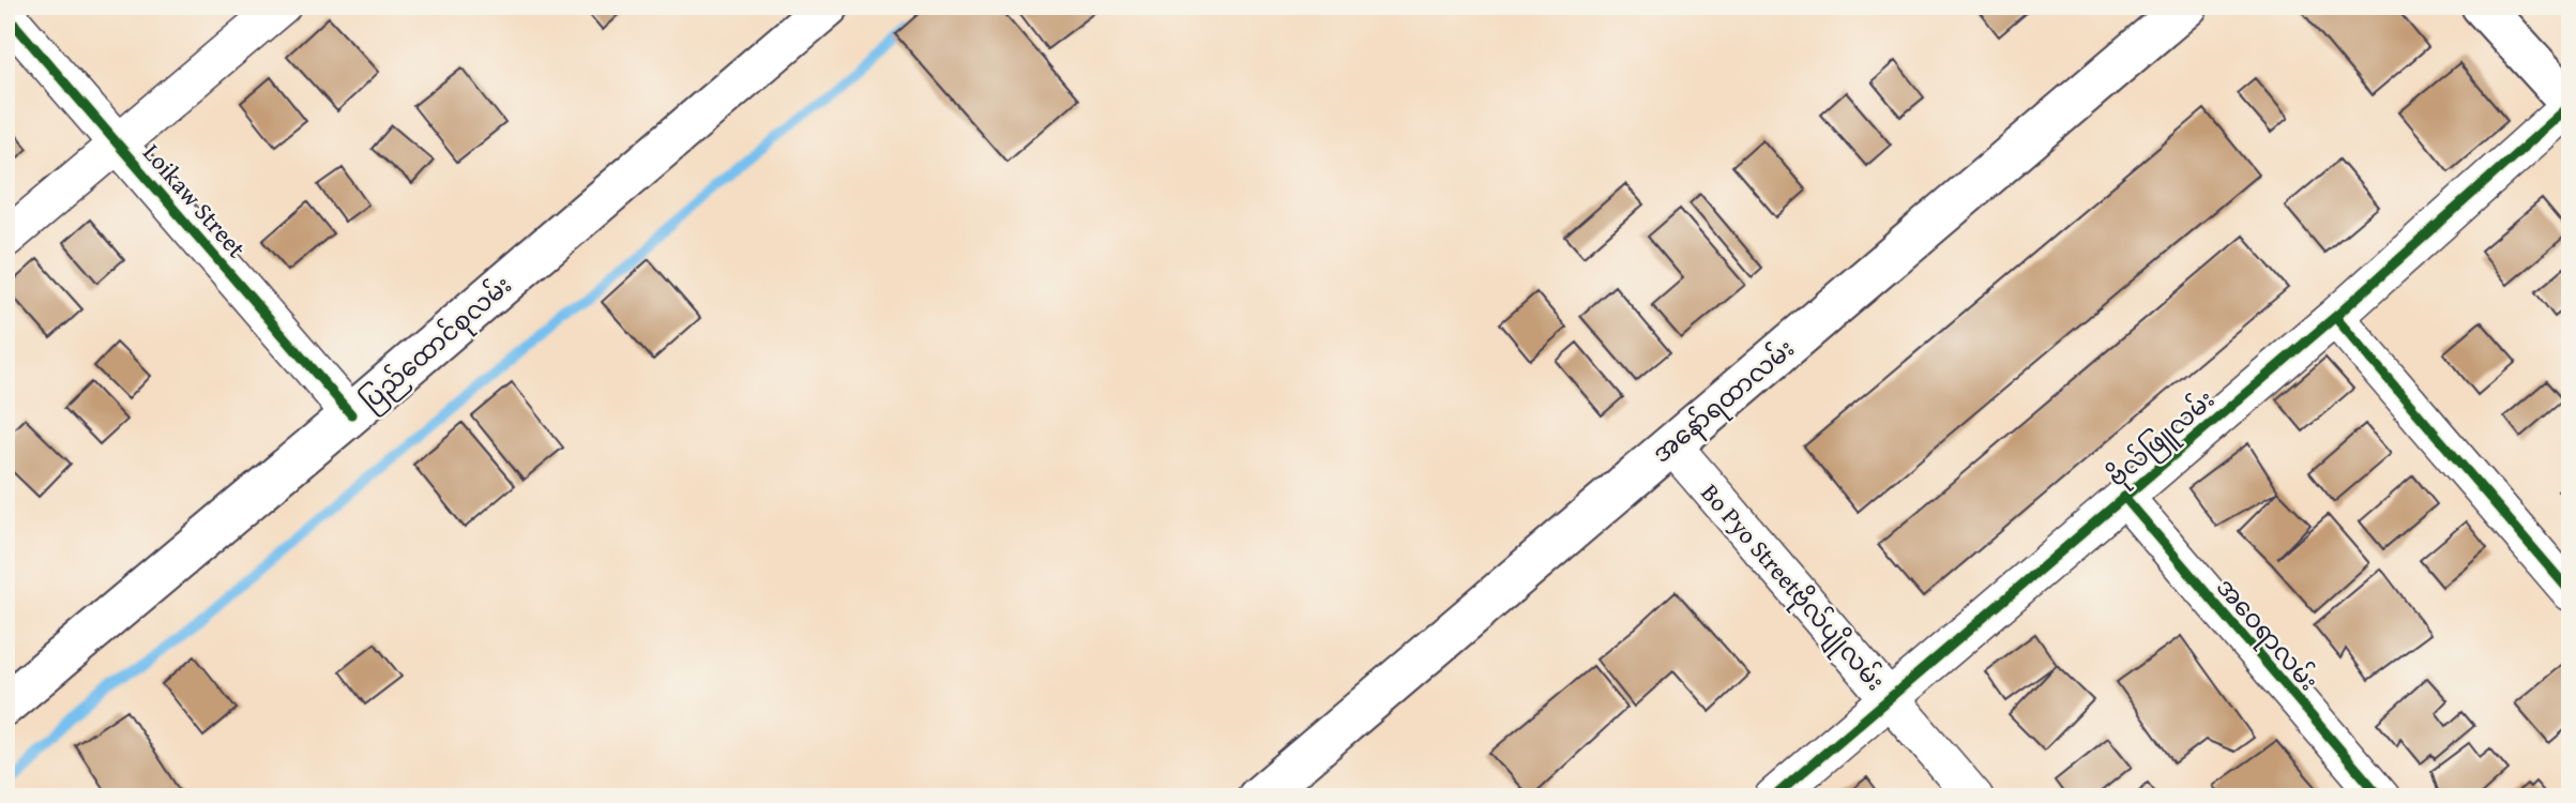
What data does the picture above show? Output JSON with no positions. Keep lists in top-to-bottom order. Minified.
{"streets":{"main road":["ပြည်ထောင်စုလမ်း","အနော်ရထာလမ်း"],"street":["Loikaw Street","ဗိုလ်ဖြူလမ်း","Bo Pyo Streetဗိုလ်ပျိုလမ်း","အဝေရာလမ်း"]},"crossings":[["Loikaw Street","ပြည်ထောင်စုလမ်း"],["အနော်ရထာလမ်း","Bo Pyo Streetဗိုလ်ပျိုလမ်း"],["ဗိုလ်ဖြူလမ်း","Bo Pyo Streetဗိုလ်ပျိုလမ်း"],["ဗိုလ်ဖြူလမ်း","အဝေရာလမ်း"]]}
